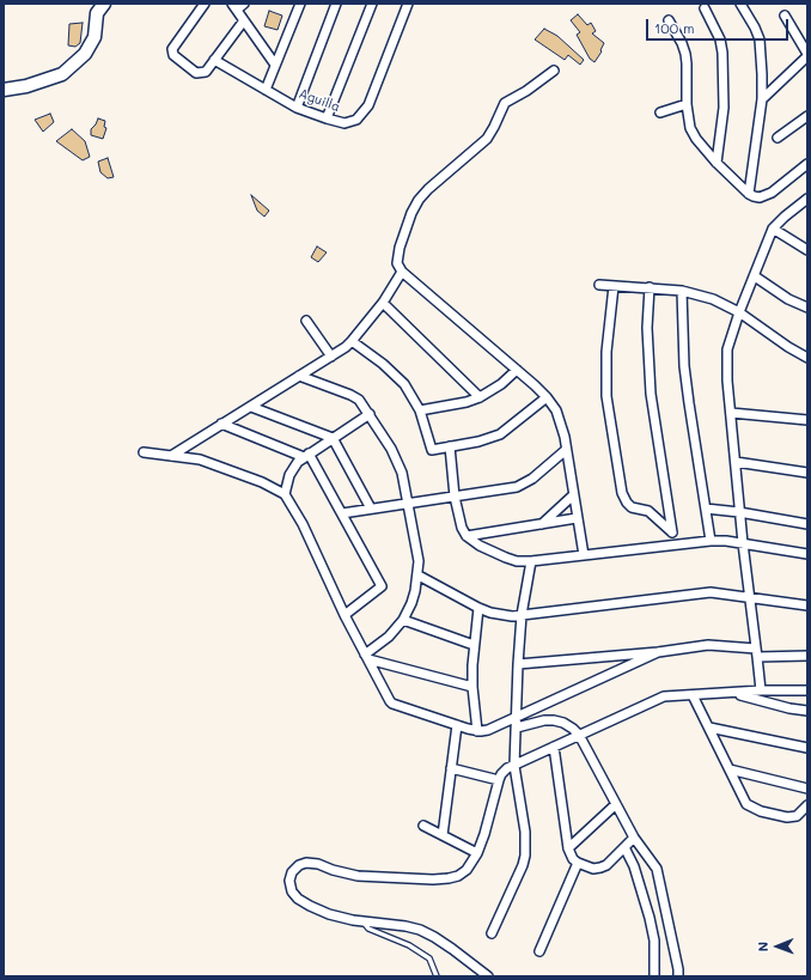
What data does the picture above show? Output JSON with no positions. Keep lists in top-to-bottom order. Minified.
{"streets":{"street":["Aguilla"]},"scale_bar":"100 m","north":"left"}
